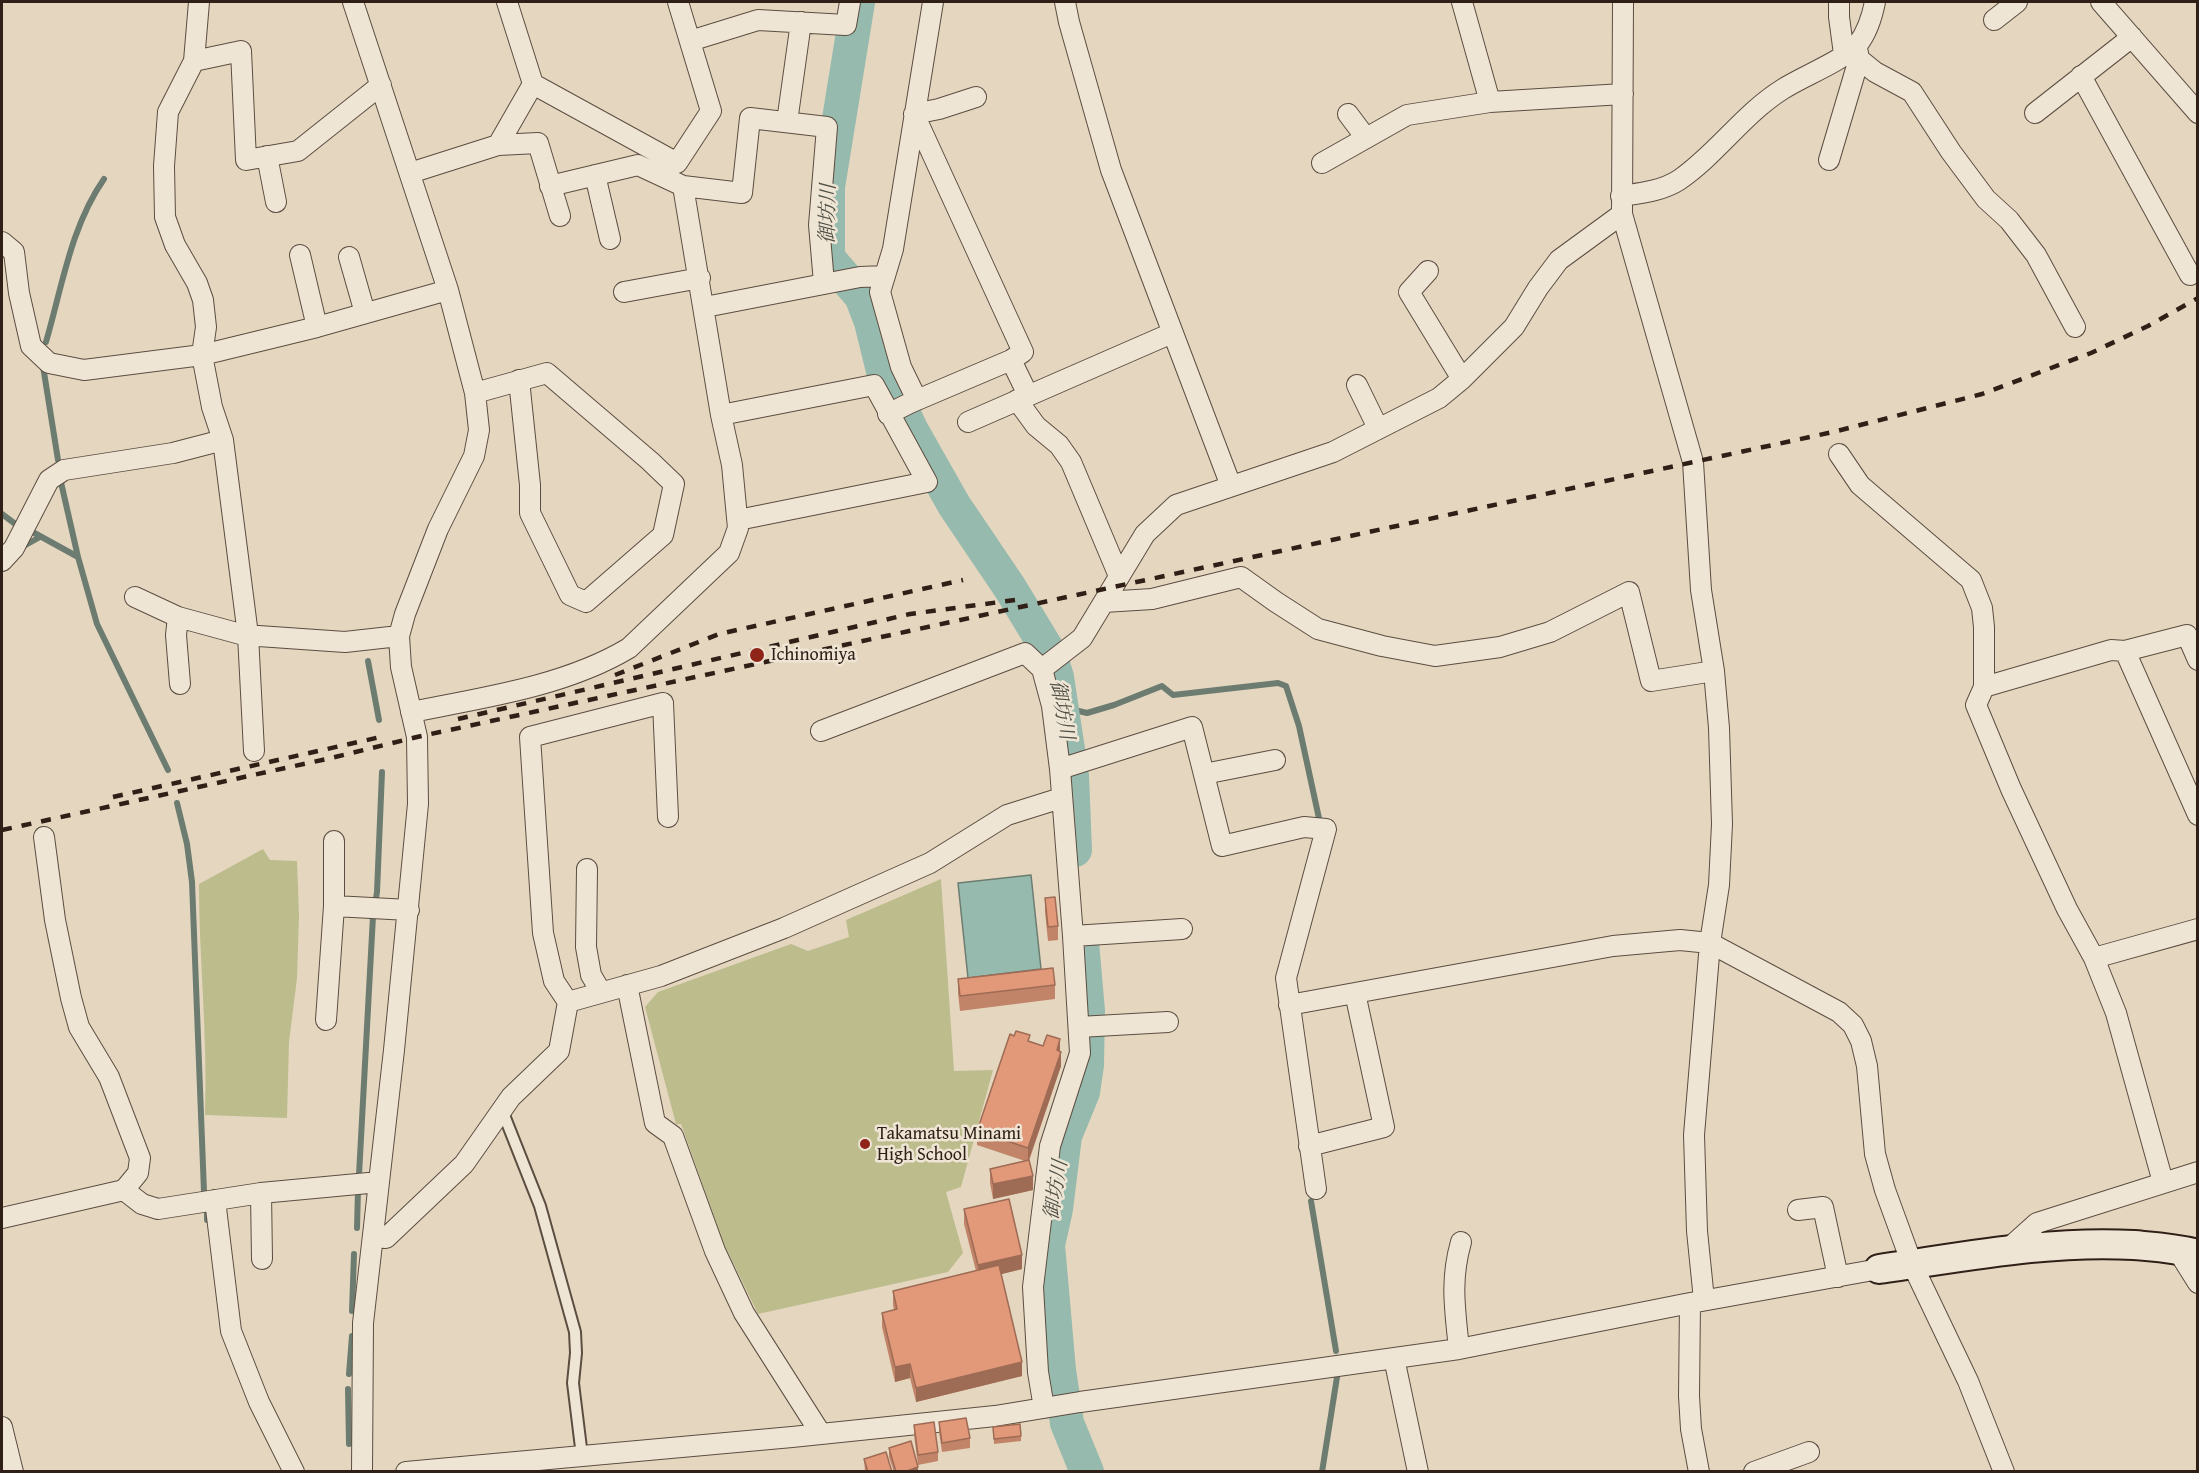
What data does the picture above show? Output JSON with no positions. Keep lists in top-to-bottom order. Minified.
{"water":["御坊川"],"places":["Ichinomiya","Takamatsu Minami High School"]}
